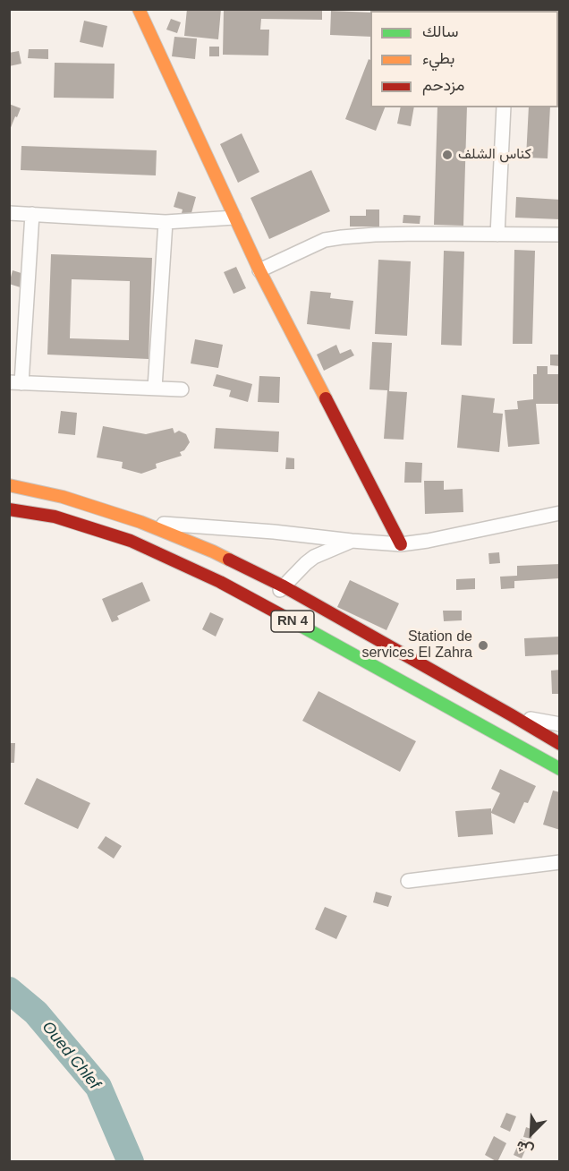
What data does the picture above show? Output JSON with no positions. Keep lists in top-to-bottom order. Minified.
{"streets":{"main road":["RN 4"]},"water":["Oued Chlef"],"places":["كناس الشلف","Station de services El Zahra"],"legend":["سالك","بطيء","مزدحم"],"north":"bottom left"}
